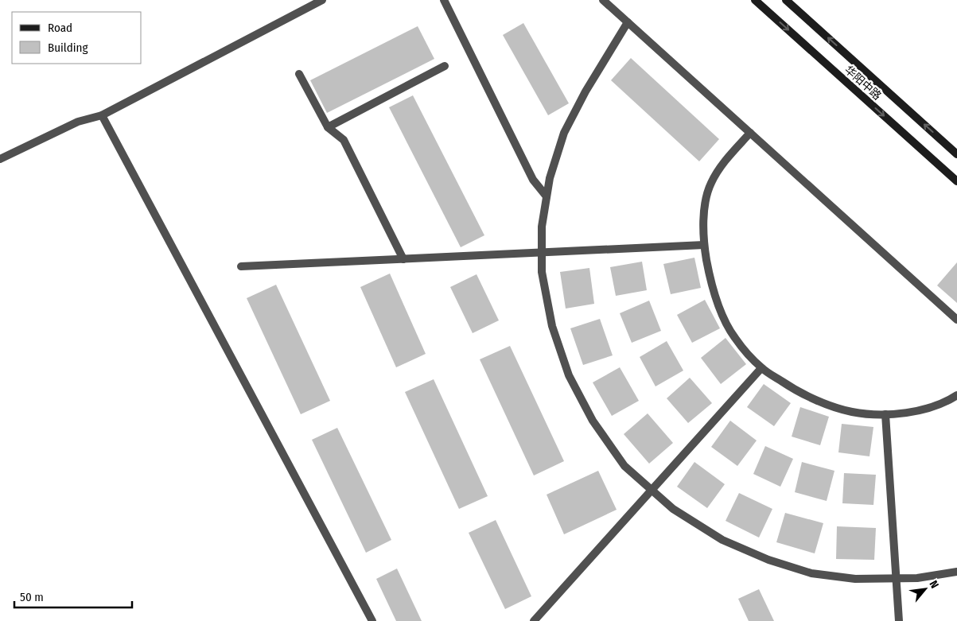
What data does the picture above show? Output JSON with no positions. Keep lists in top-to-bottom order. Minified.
{"streets":{"main road":["华阳中路"]},"legend":["Road","Building"],"scale_bar":"50 m","north":"top right"}
